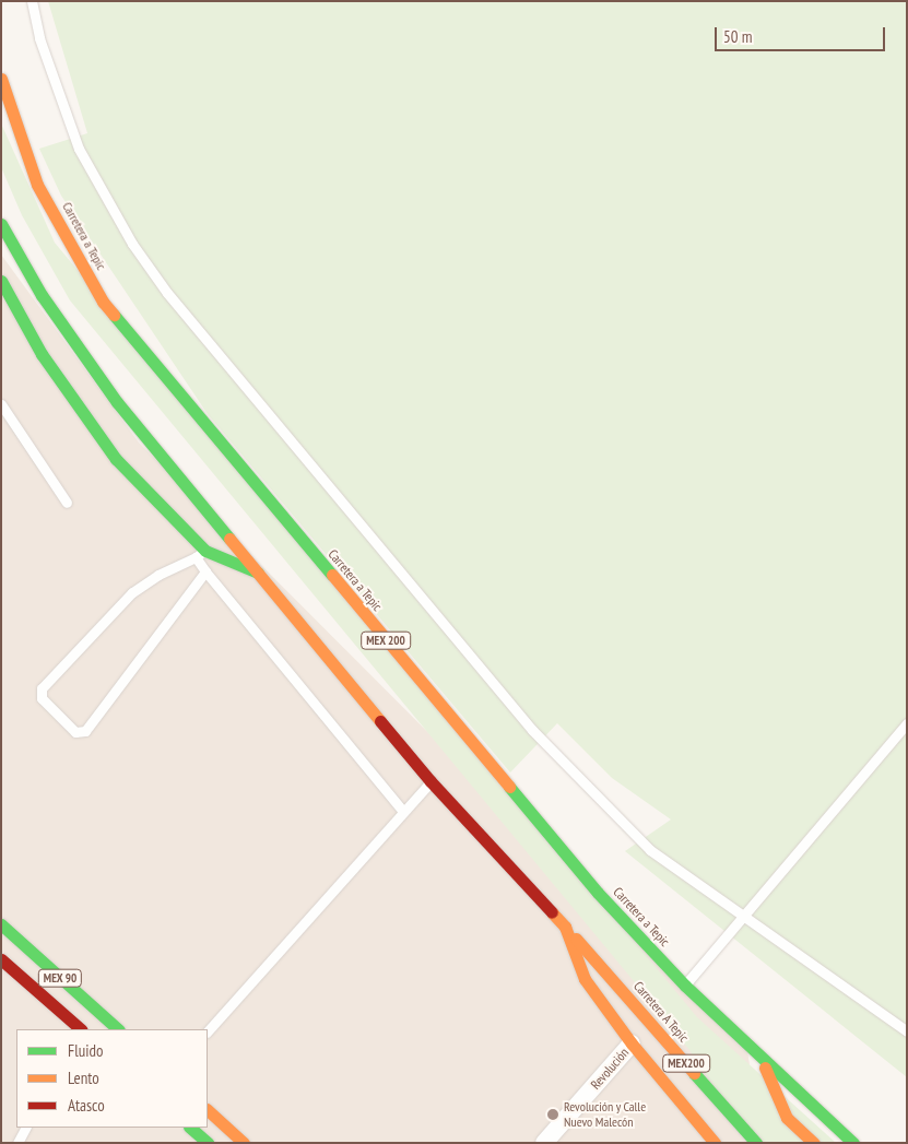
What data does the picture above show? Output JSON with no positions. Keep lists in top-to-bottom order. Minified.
{"streets":{"main road":["Carretera a Tepic","MEX 200","MEX 90","Carretera A Tepic","MEX200"],"street":["Revolución"]},"places":["Revolución y Calle Nuevo Malecón"],"legend":["Fluido","Lento","Atasco"],"scale_bar":"50 m"}
